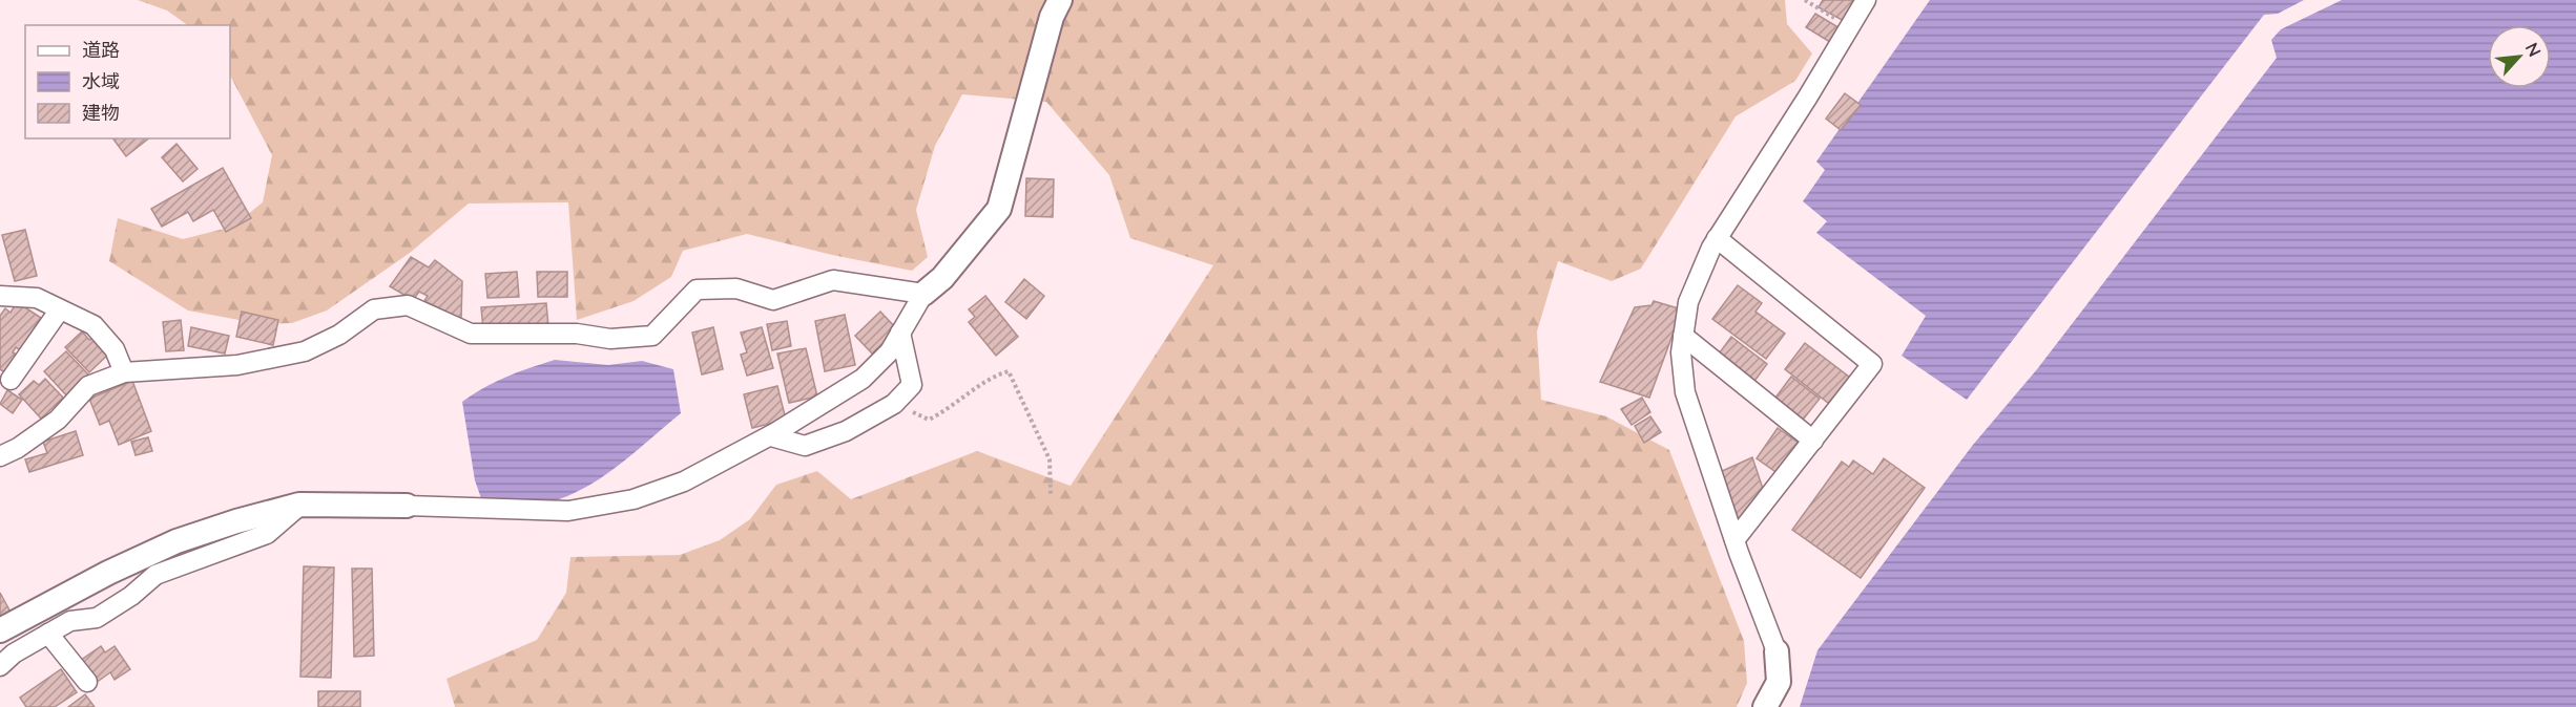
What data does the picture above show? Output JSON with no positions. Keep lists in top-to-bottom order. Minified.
{"legend":["道路","水域","建物"],"north":"top right"}
